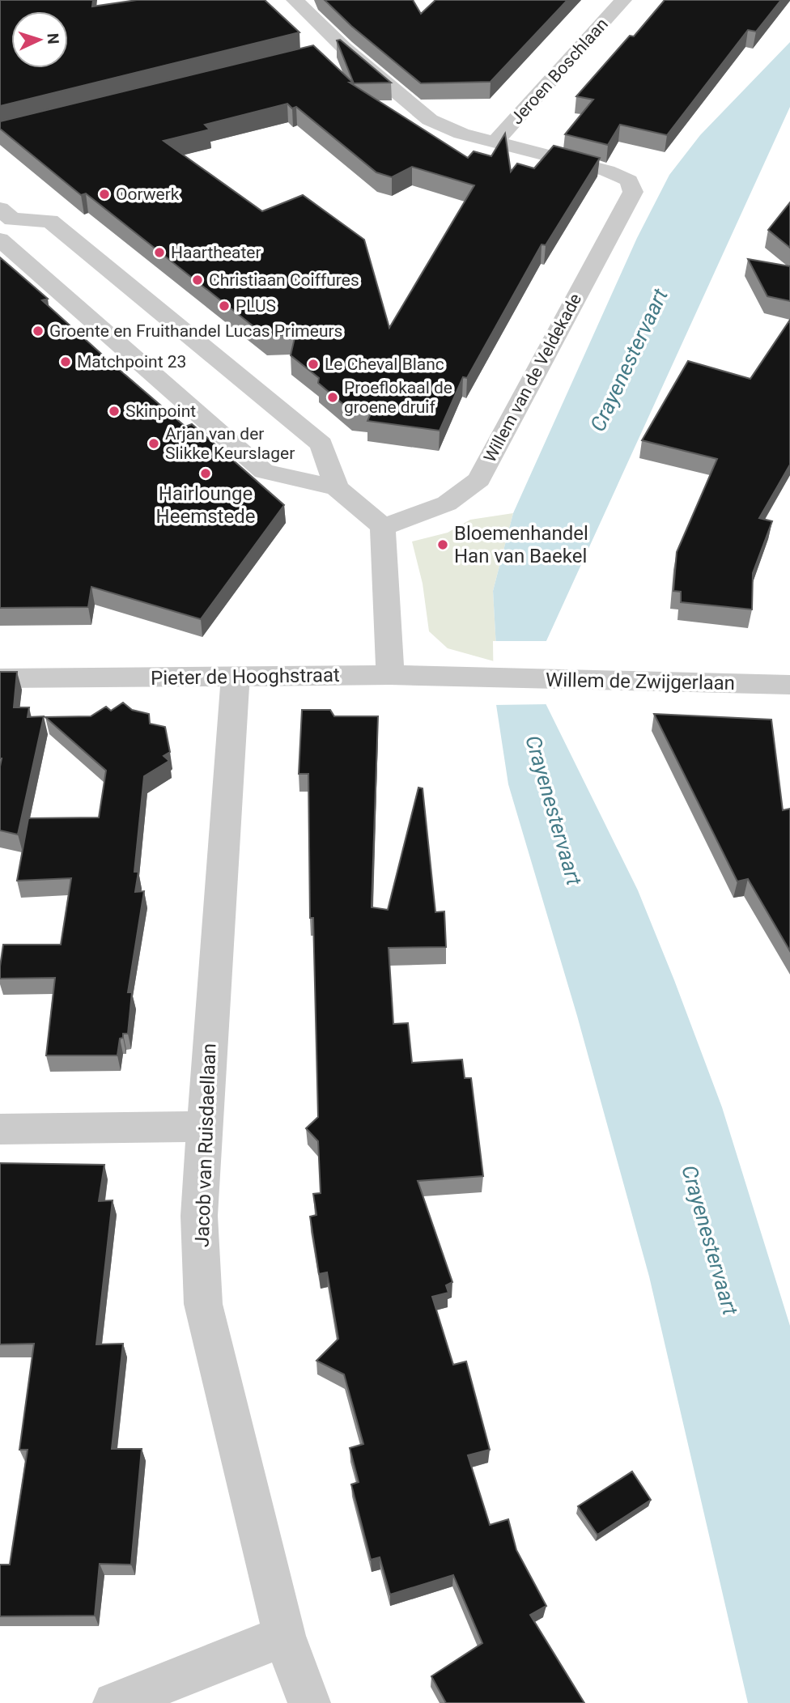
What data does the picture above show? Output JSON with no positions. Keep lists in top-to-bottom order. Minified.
{"streets":{"street":["Jeroen Boschlaan","Willem van de Veldekade","Pieter de Hooghstraat","Willem de Zwijgerlaan","Jacob van Ruisdaellaan"]},"crossings":[["Jeroen Boschlaan","Willem van de Veldekade"],["Pieter de Hooghstraat","Willem de Zwijgerlaan"],["Pieter de Hooghstraat","Jacob van Ruisdaellaan"]],"water":["Crayenestervaart"],"places":["Oorwerk","Haartheater","Christiaan Coiffures","PLUS","Groente en Fruithandel Lucas Primeurs","Matchpoint 23","Le Cheval Blanc","Proeflokaal de groene druif","Skinpoint","Arjan van der Slikke Keurslager","Hairlounge Heemstede","Bloemenhandel Han van Baekel"],"north":"right"}
